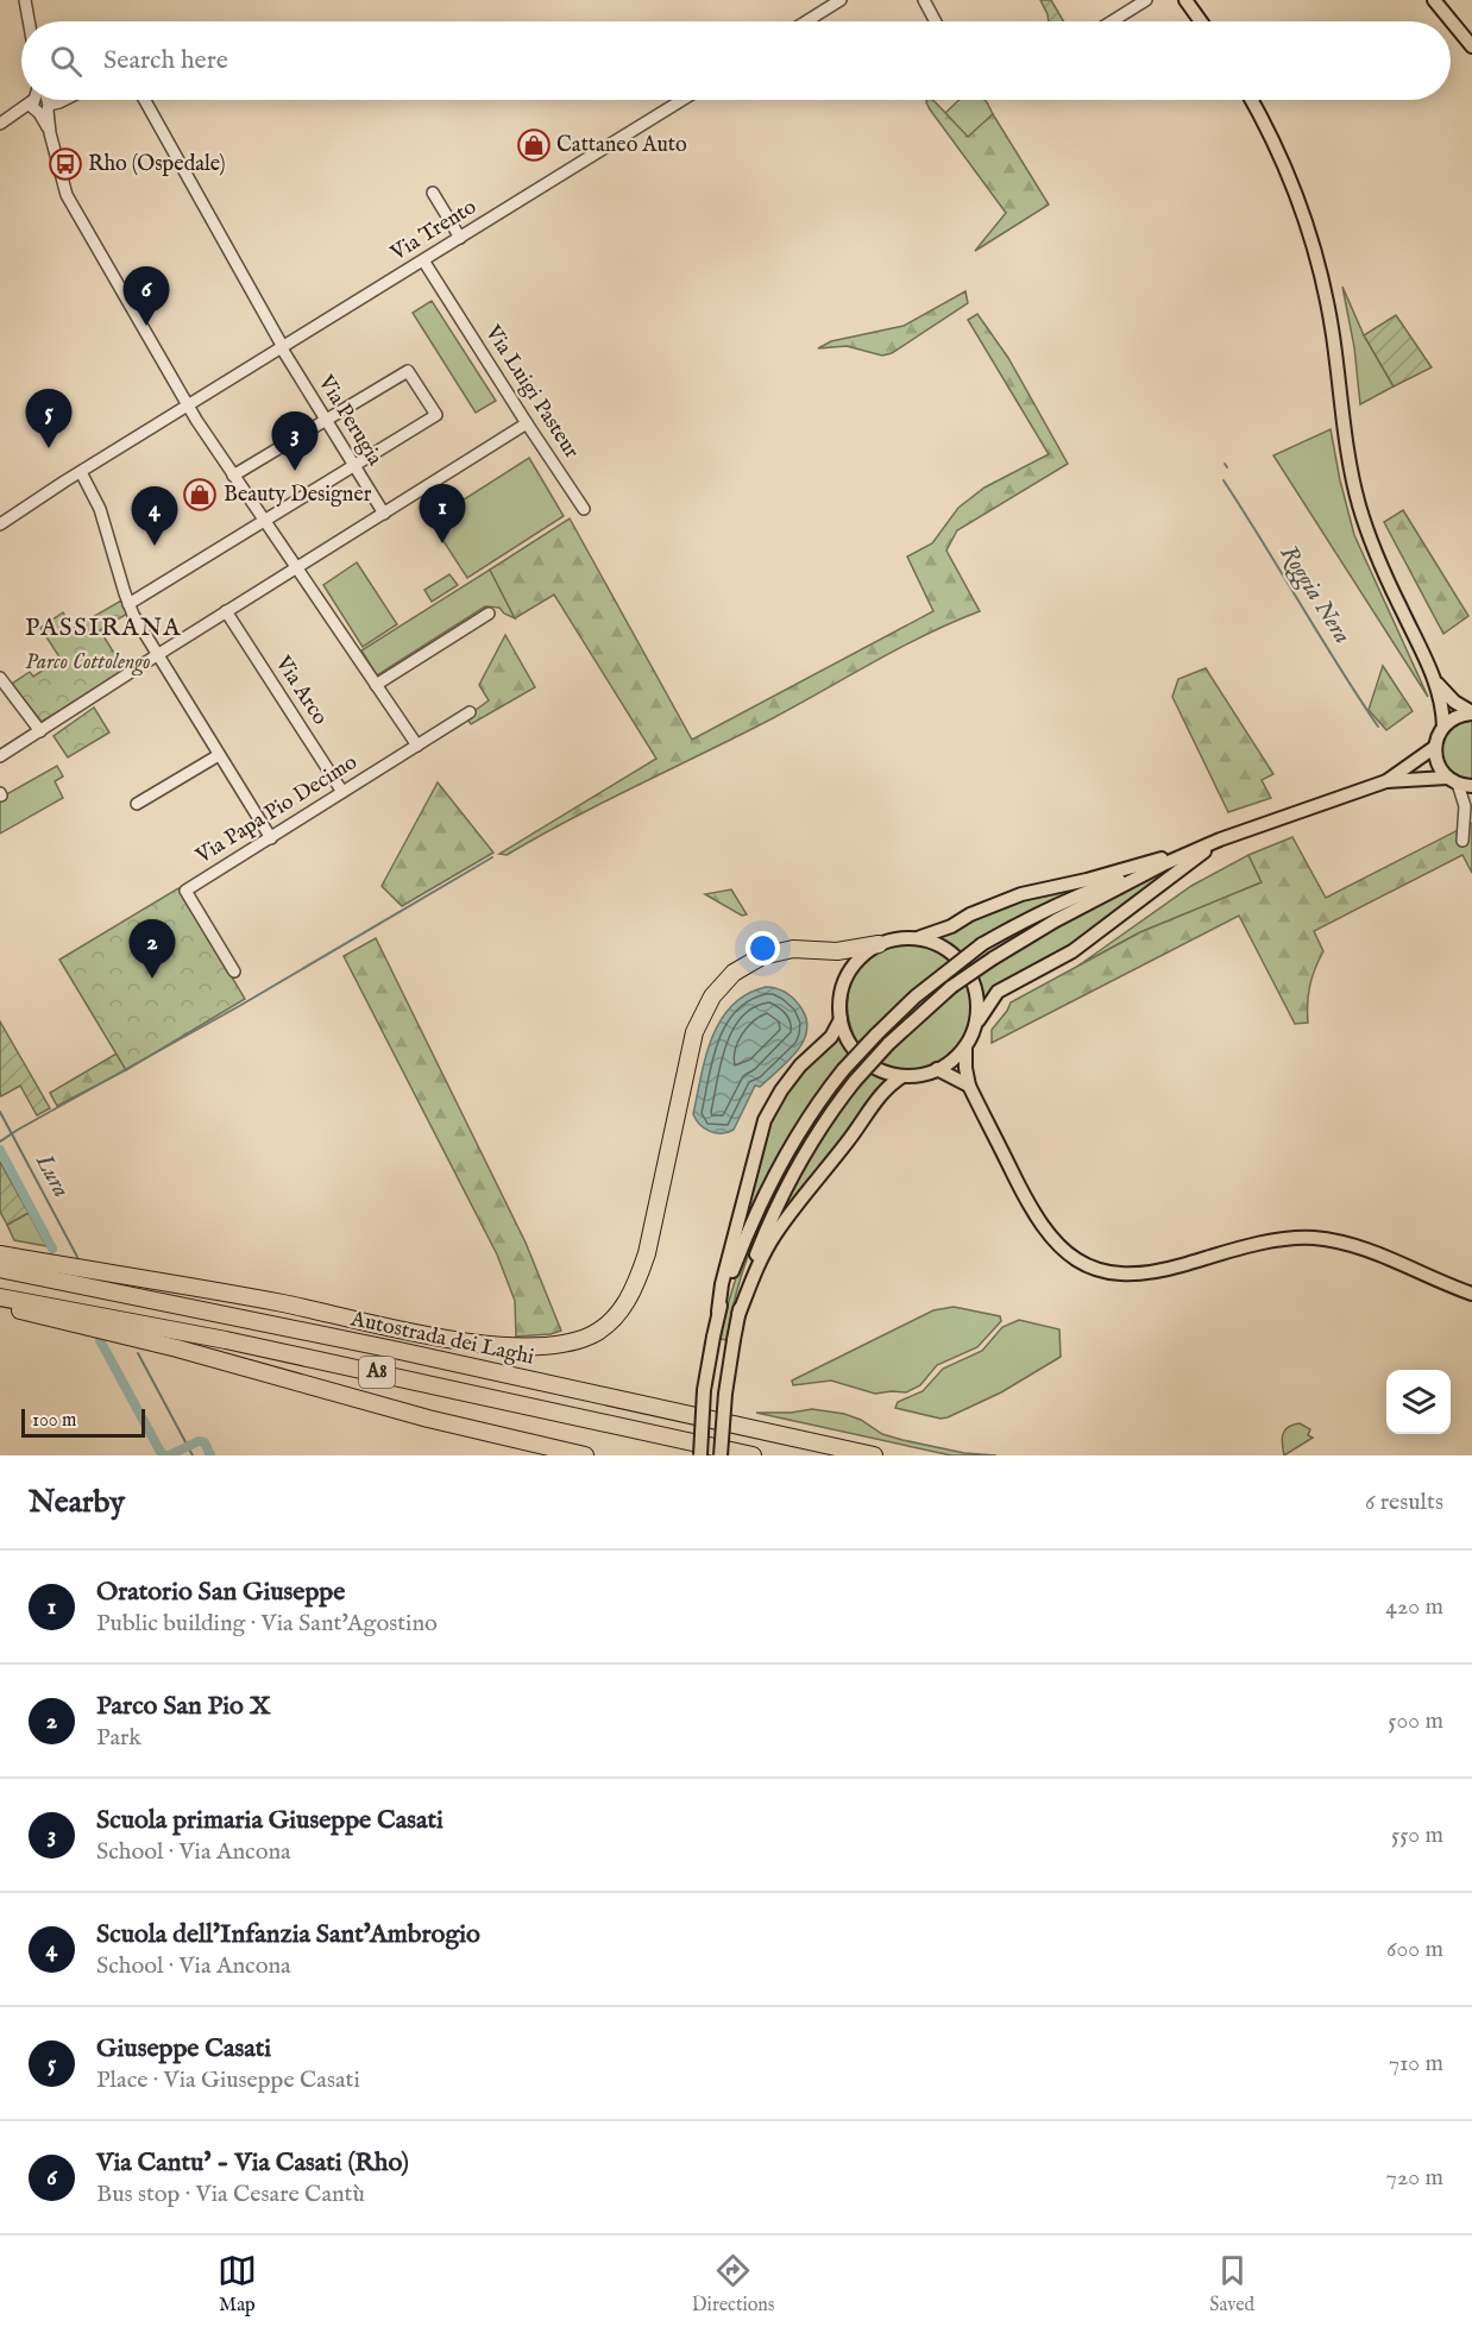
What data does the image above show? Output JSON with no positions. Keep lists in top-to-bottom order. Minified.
{"streets":{"highway":["Autostrada dei Laghi","A8"],"street":["Via Trento","Via Luigi Pasteur","Via Perugia","Via Arco","Via Papa Pio Decimo"]},"crossings":[["Via Trento","Via Luigi Pasteur"],["Via Trento","Via Perugia"],["Via Arco","Via Papa Pio Decimo"]],"districts":["PASSIRANA"],"water":["Roggia Nera","Lura"],"parks":["Parco Cottolengo"],"places":{"shop":["Cattaneo Auto","Beauty Designer"],"bus stop":["Rho (Ospedale)"]},"scale_bar":"100 m","page":{"search":"Search here","pins":["6","5","3","1","4","2"],"scale":"100 m","heading":["Nearby","6 results"],"list":[{"mark":"1","name":"Oratorio San Giuseppe","note":"Public building · Via Sant'Agostino","value":"420 m"},{"mark":"2","name":"Parco San Pio X","note":"Park","value":"500 m"},{"mark":"3","name":"Scuola primaria Giuseppe Casati","note":"School · Via Ancona","value":"550 m"},{"mark":"4","name":"Scuola dell'Infanzia Sant'Ambrogio","note":"School · Via Ancona","value":"600 m"},{"mark":"5","name":"Giuseppe Casati","note":"Place · Via Giuseppe Casati","value":"710 m"},{"mark":"6","name":"Via Cantu' - Via Casati (Rho)","note":"Bus stop · Via Cesare Cantù","value":"720 m"}],"nav":["Map","Directions","Saved"]}}
